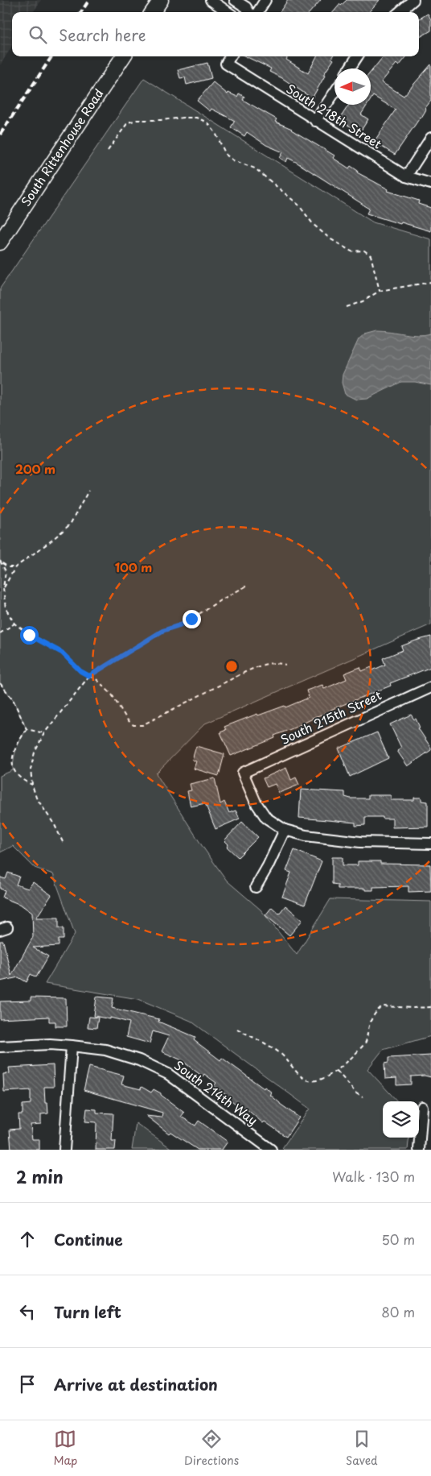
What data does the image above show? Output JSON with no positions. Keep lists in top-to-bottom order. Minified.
{"streets":{"main road":["South Rittenhouse Road"],"street":["South 218th Street","South 215th Street","South 214th Way"]},"north":"left","page":{"search":"Search here","heading":["2 min","Walk · 130 m"],"list":[["Continue","50 m"],["Turn left","80 m"],"Arrive at destination"],"nav":["Map","Directions","Saved"]},"rings":["200 m","100 m"]}
